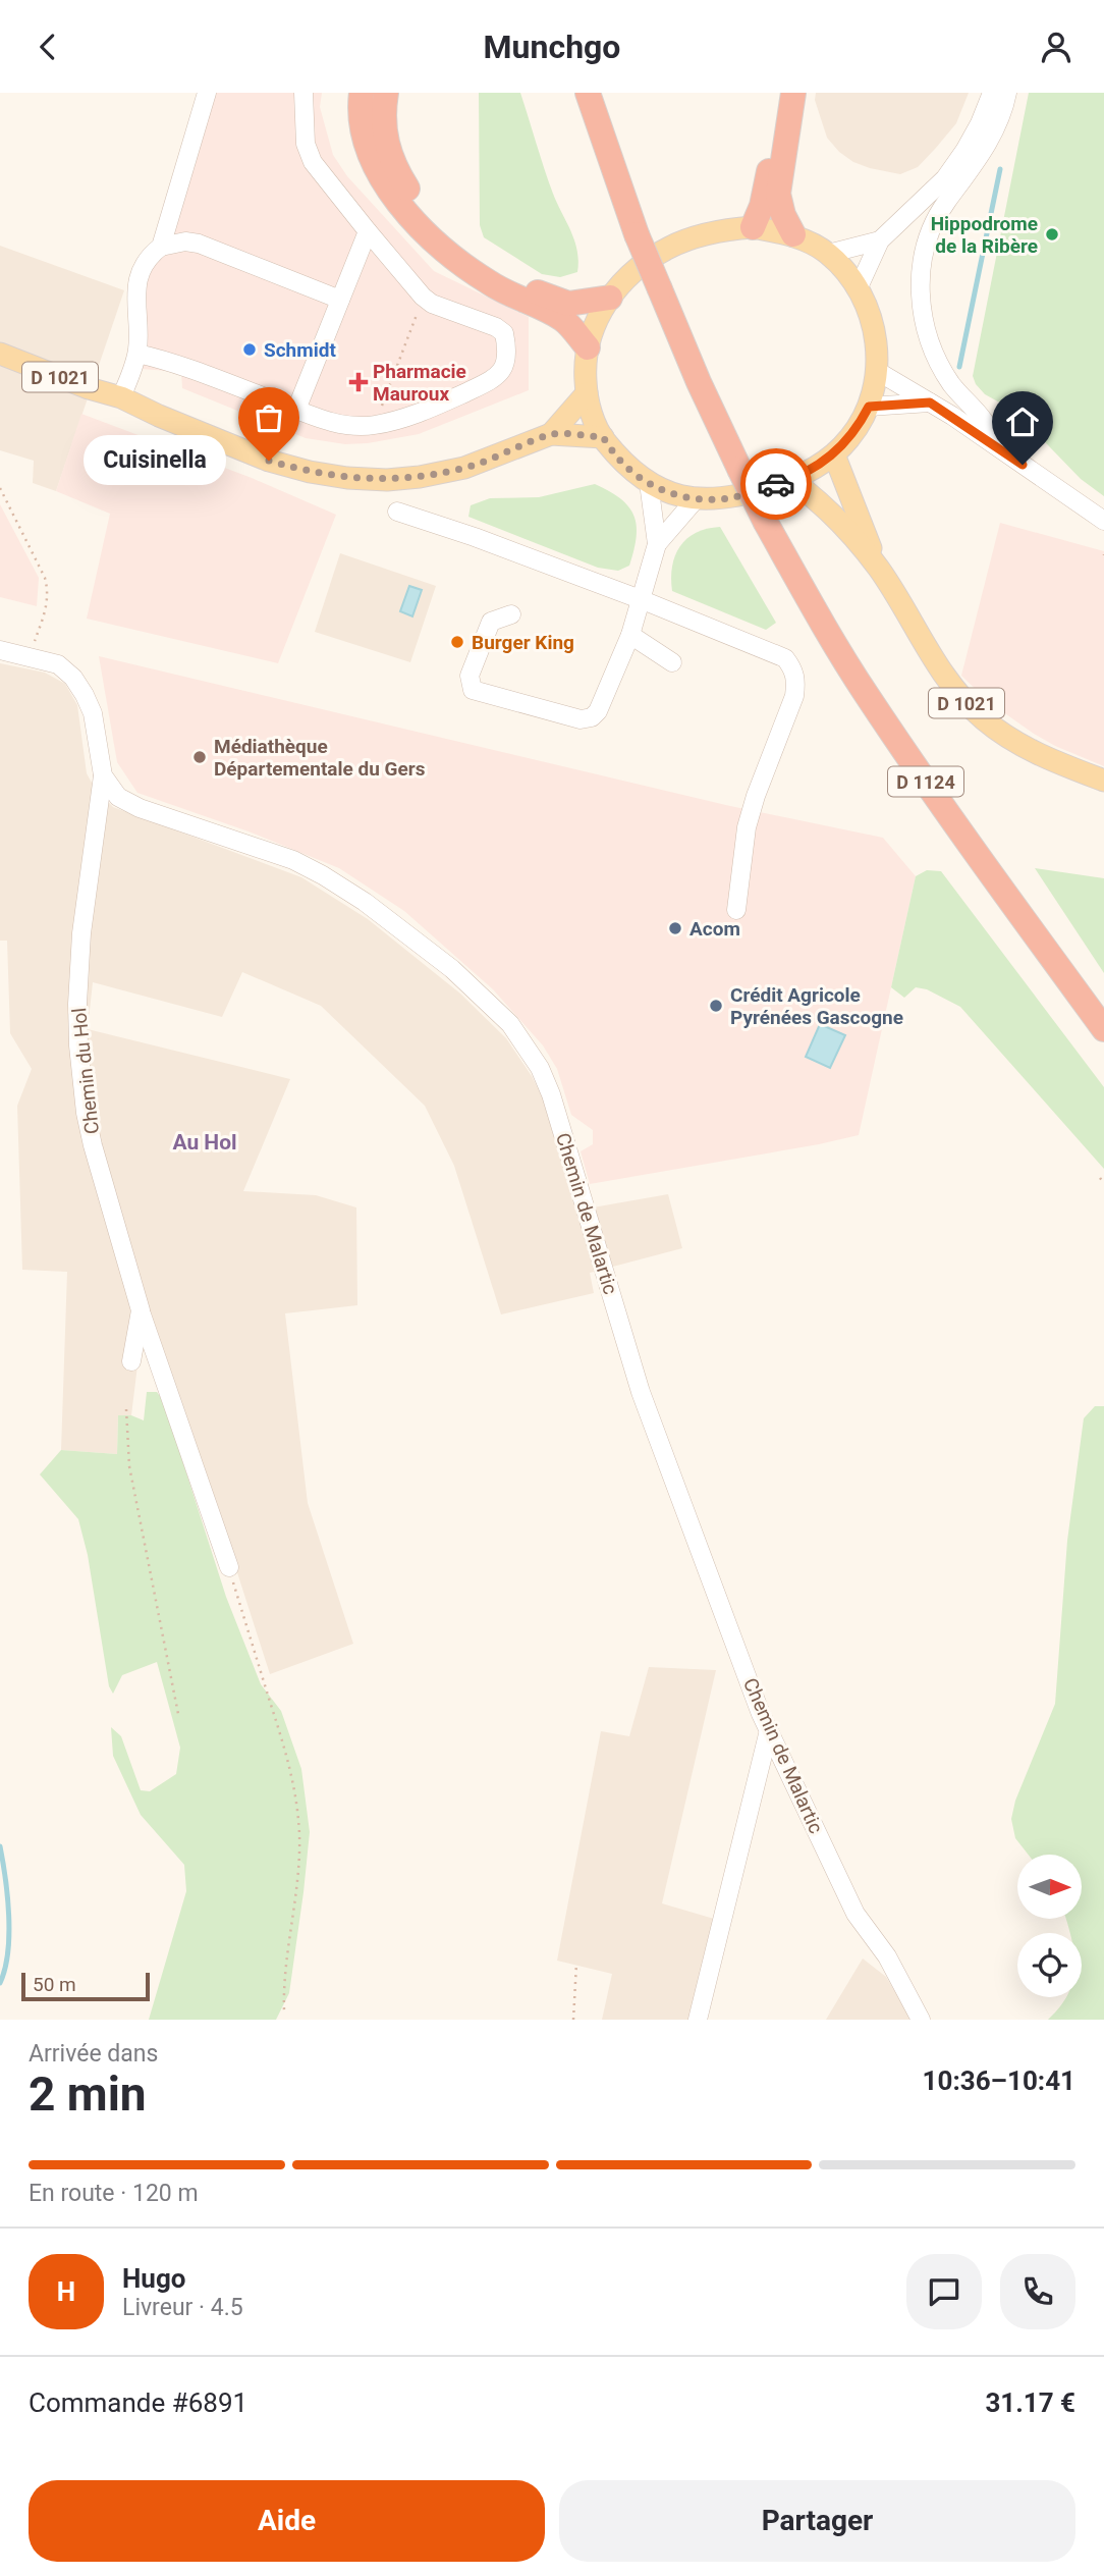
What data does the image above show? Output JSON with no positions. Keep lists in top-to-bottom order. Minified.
{"streets":{"highway":["D 1124"],"main road":["D 1021"],"street":["Chemin du Hol","Chemin de Malartic"]},"crossings":[["Chemin du Hol","Chemin de Malartic"]],"districts":["Au Hol"],"places":{"other":["Hippodrome de la Ribère","Schmidt","Cuisinella","Burger King","Médiathèque Départementale du Gers","Acom","Crédit Agricole Pyrénées Gascogne"],"health":["Pharmacie Mauroux"]},"scale_bar":"50 m","north":"right","page":{"header":"Munchgo","bubble":"Cuisinella","scale":"50 m","heading":["2 min","Arrivée dans","10:36–10:41"],"panel":["Hugo","Livreur · 4.5","Commande #6891","31.17 €"],"bar":"En route · 120 m","round":"H","buttons":["Aide","Partager"]}}
